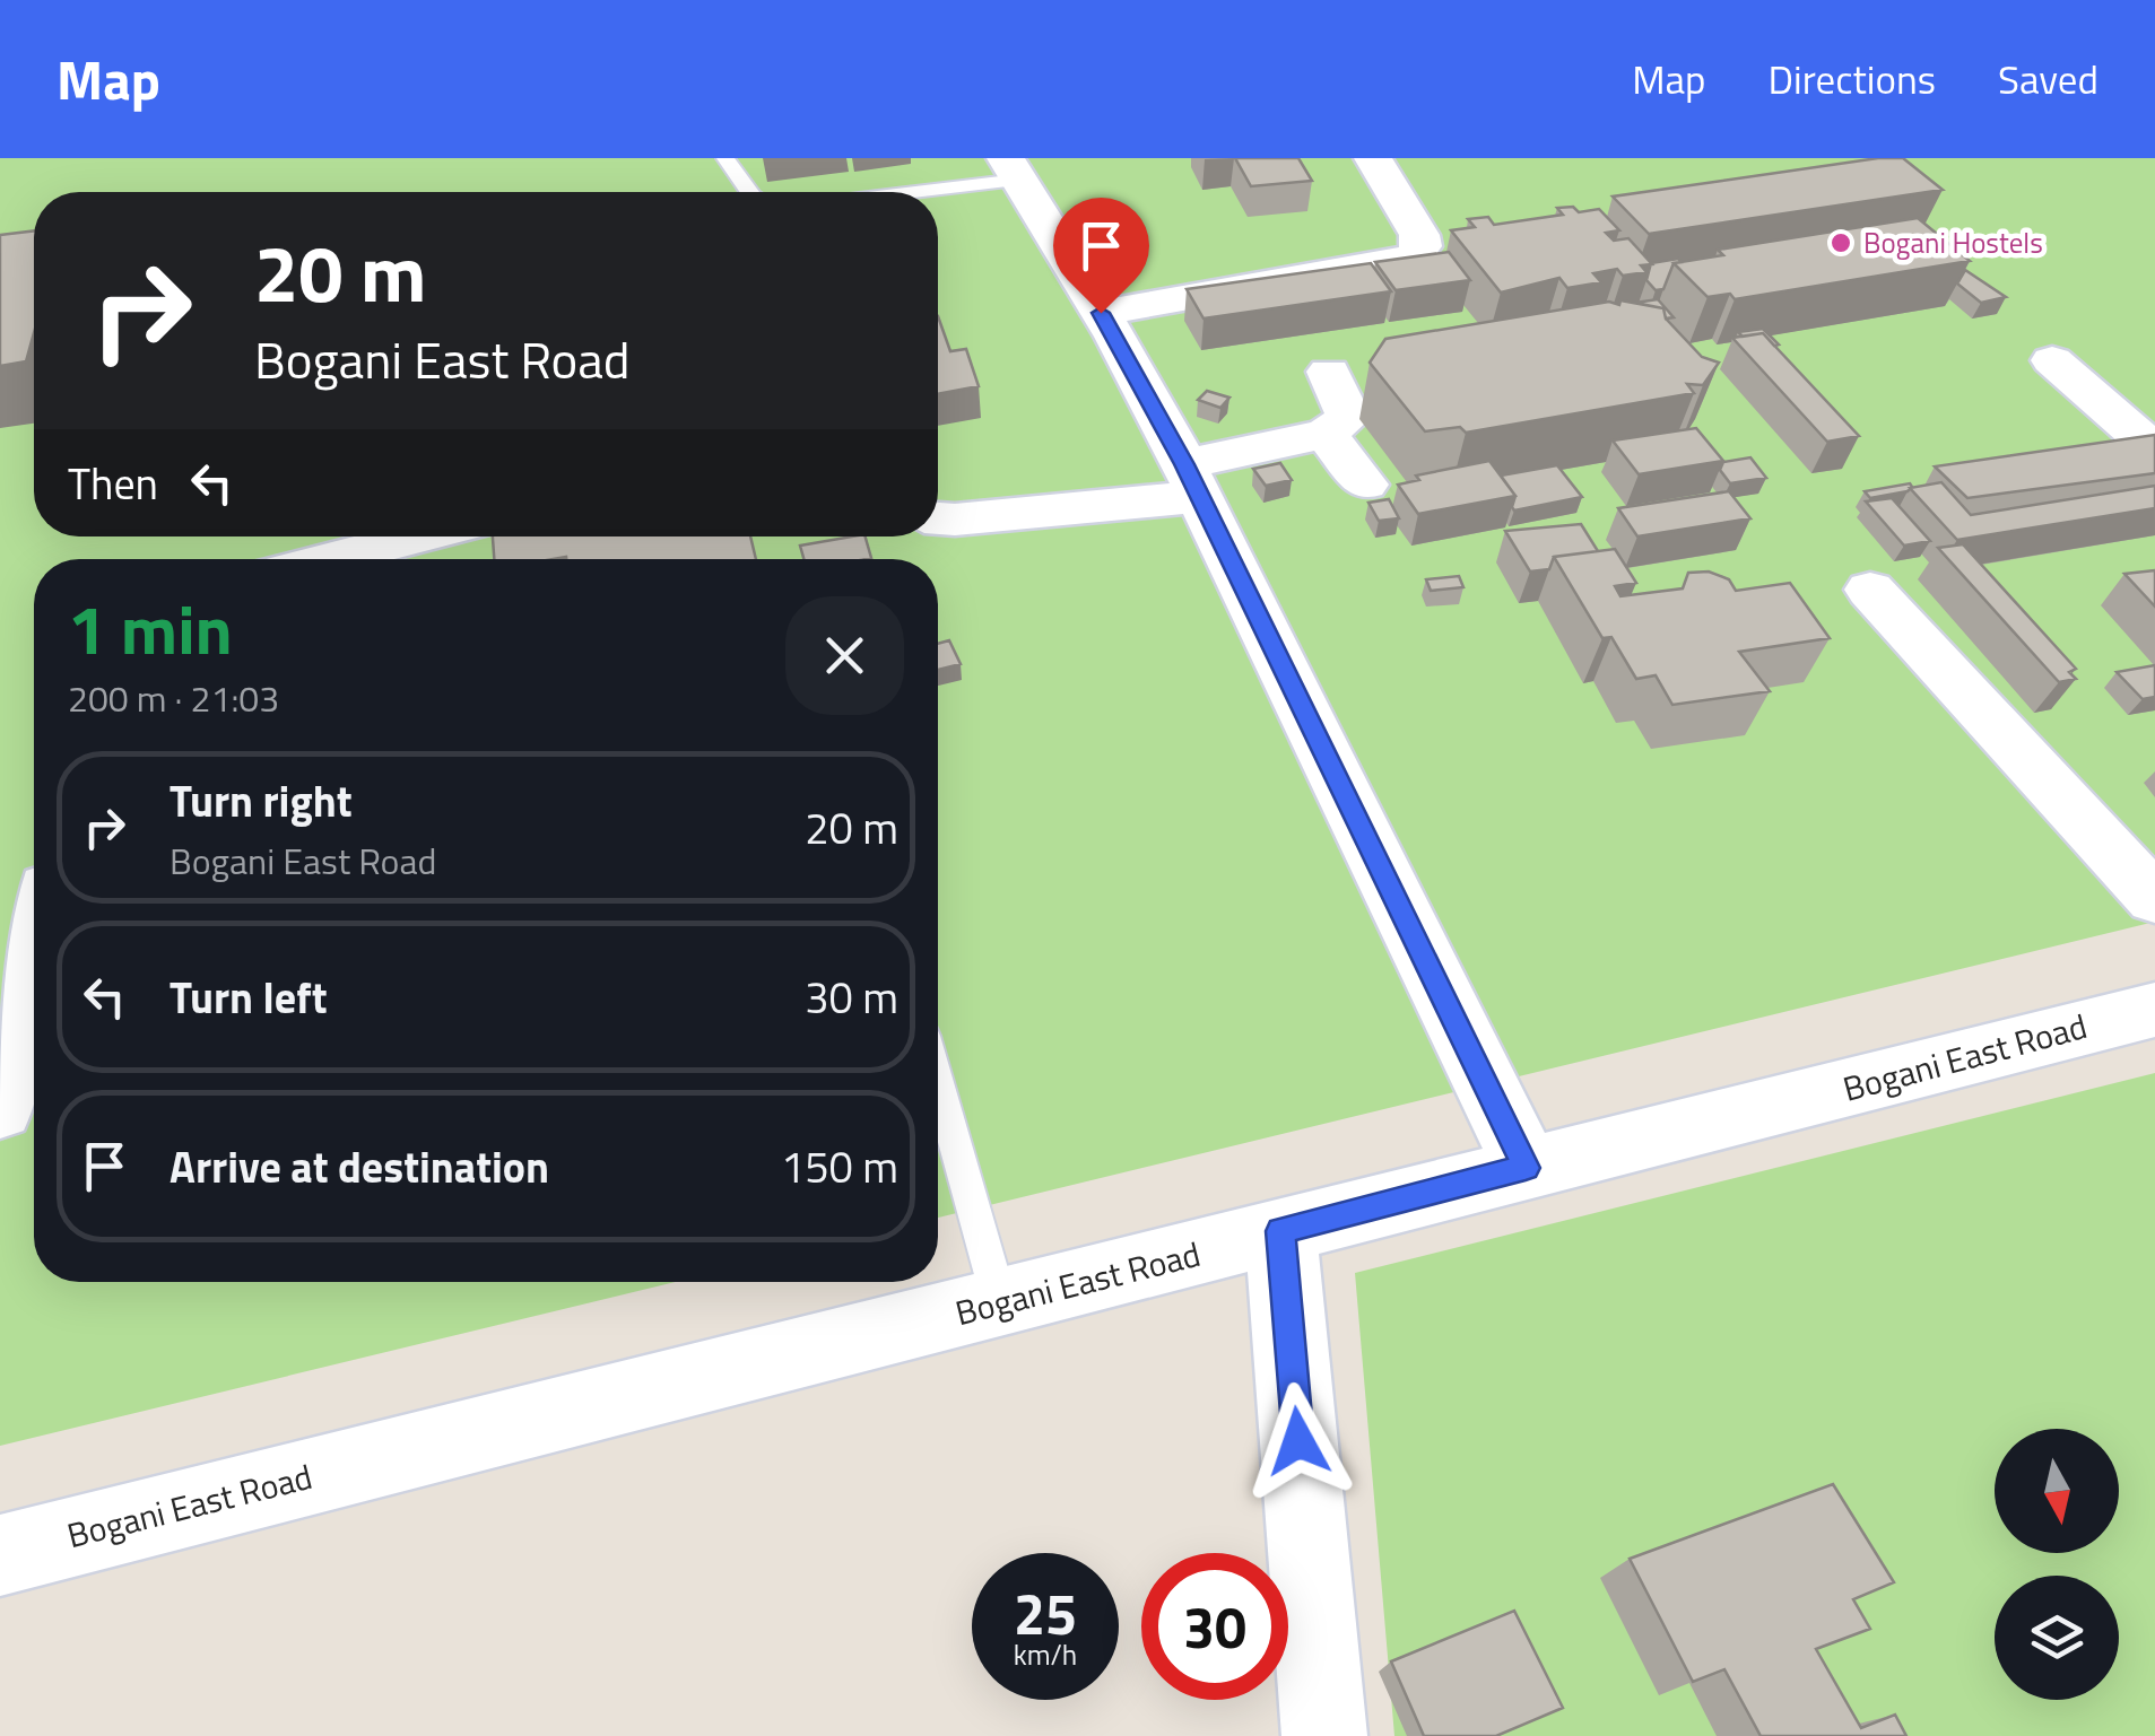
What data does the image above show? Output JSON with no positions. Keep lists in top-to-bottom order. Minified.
{"streets":{"street":["Bogani East Road"]},"places":["Bogani Hostels"],"north":"bottom","page":{"header":"Map","nav":["Map","Directions","Saved"],"turn":["20 m","Bogani East Road"],"then":"Then","heading":["1 min","200 m · 21:03"],"list":[{"name":"Turn right","note":"Bogani East Road","value":"20 m"},{"name":"Turn left","value":"30 m"},{"name":"Arrive at destination","value":"150 m"}],"speed":"25 km/h","limit":"30"}}
